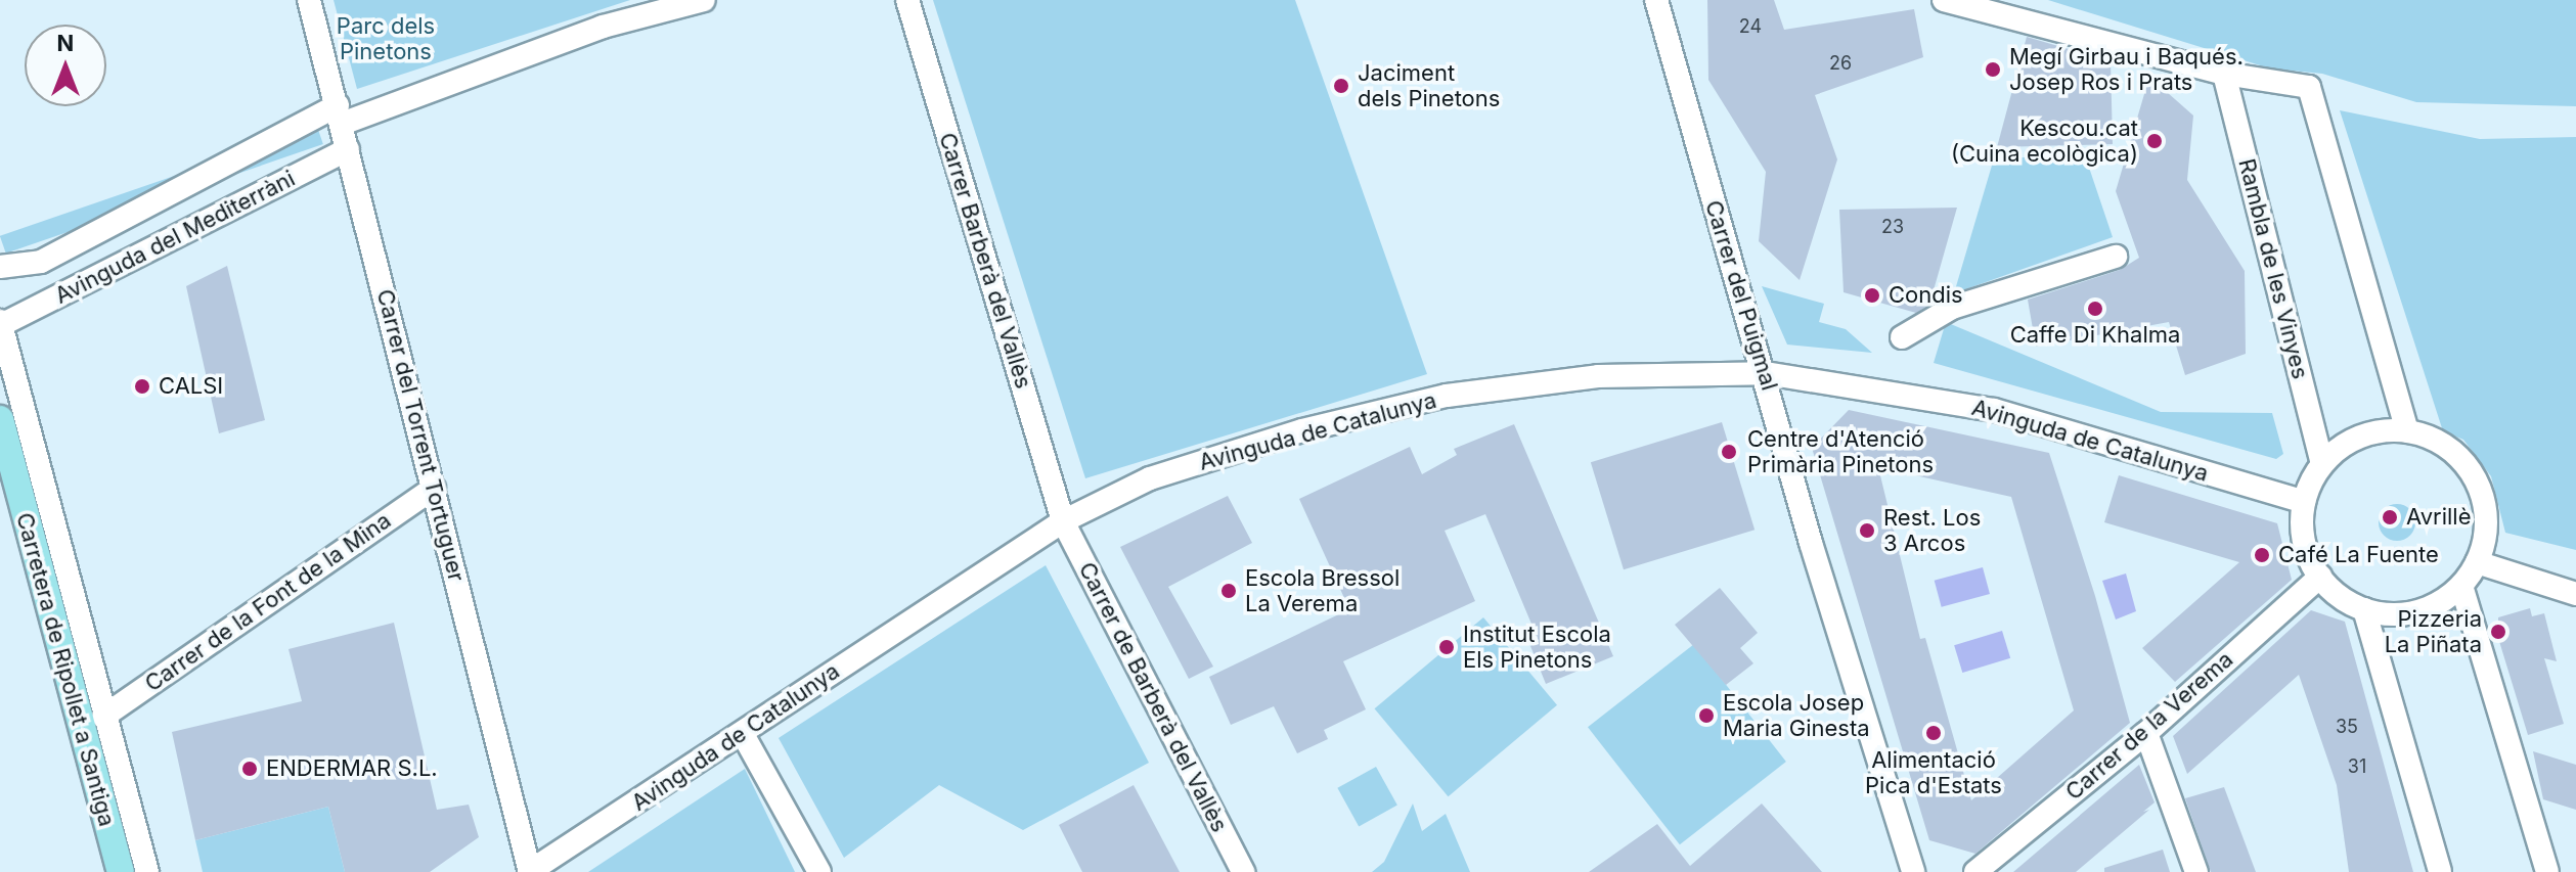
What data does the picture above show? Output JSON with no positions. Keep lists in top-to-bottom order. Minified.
{"streets":{"main road":["Carretera de Ripollet a Santiga"],"street":["Avinguda del Mediterràni","Carrer Barberà del Vallès","Rambla de les Vinyes","Carrer del Puigmal","Avinguda de Catalunya","Carrer del Torrent Tortuguer","Carrer de la Font de la Mina","Carrer de Barberà del Vallès","Carrer de la Verema"]},"crossings":[["Avinguda del Mediterràni","Carrer del Torrent Tortuguer"],["Carrer Barberà del Vallès","Avinguda de Catalunya"],["Carrer Barberà del Vallès","Carrer de Barberà del Vallès"],["Rambla de les Vinyes","Avinguda de Catalunya"],["Rambla de les Vinyes","Carrer de la Verema"],["Carrer del Puigmal","Avinguda de Catalunya"],["Avinguda de Catalunya","Carrer del Torrent Tortuguer"],["Avinguda de Catalunya","Carrer de Barberà del Vallès"],["Avinguda de Catalunya","Carrer de la Verema"],["Carrer del Torrent Tortuguer","Carrer de la Font de la Mina"]],"parks":["Parc dels Pinetons"],"places":["Megí Girbau i Baqués. Josep Ros i Prats","Jaciment dels Pinetons","Kescou.cat (Cuina ecològica)","Condis","Caffe Di Khalma","CALSI","Centre d'Atenció Primària Pinetons","Avrillè","Rest. Los 3 Arcos","Café La Fuente","Escola Bressol La Verema","Pizzeria La Piñata","Institut Escola Els Pinetons","Escola Josep Maria Ginesta","Alimentació Pica d'Estats","ENDERMAR S.L."],"house_numbers":["24","26","23","35","31"],"north":"top"}
